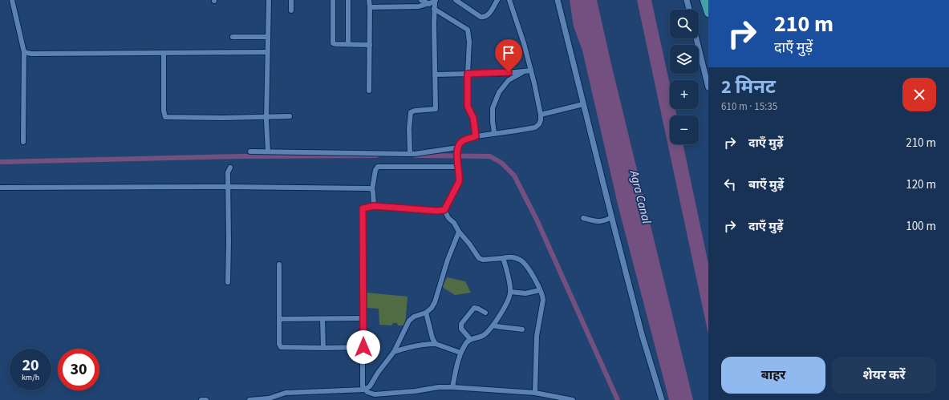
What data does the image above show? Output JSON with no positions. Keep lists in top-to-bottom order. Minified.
{"water":["Agra Canal"],"page":{"turn":["210 m","दाएँ मुड़ें"],"map_buttons":["+","−"],"heading":["2 मिनट","610 m · 15:35"],"list":[{"name":"दाएँ मुड़ें","value":"210 m"},{"name":"बाएँ मुड़ें","value":"120 m"},{"name":"दाएँ मुड़ें","value":"100 m"}],"speed":"20 km/h","limit":"30","buttons":["बाहर","शेयर करें"]}}
